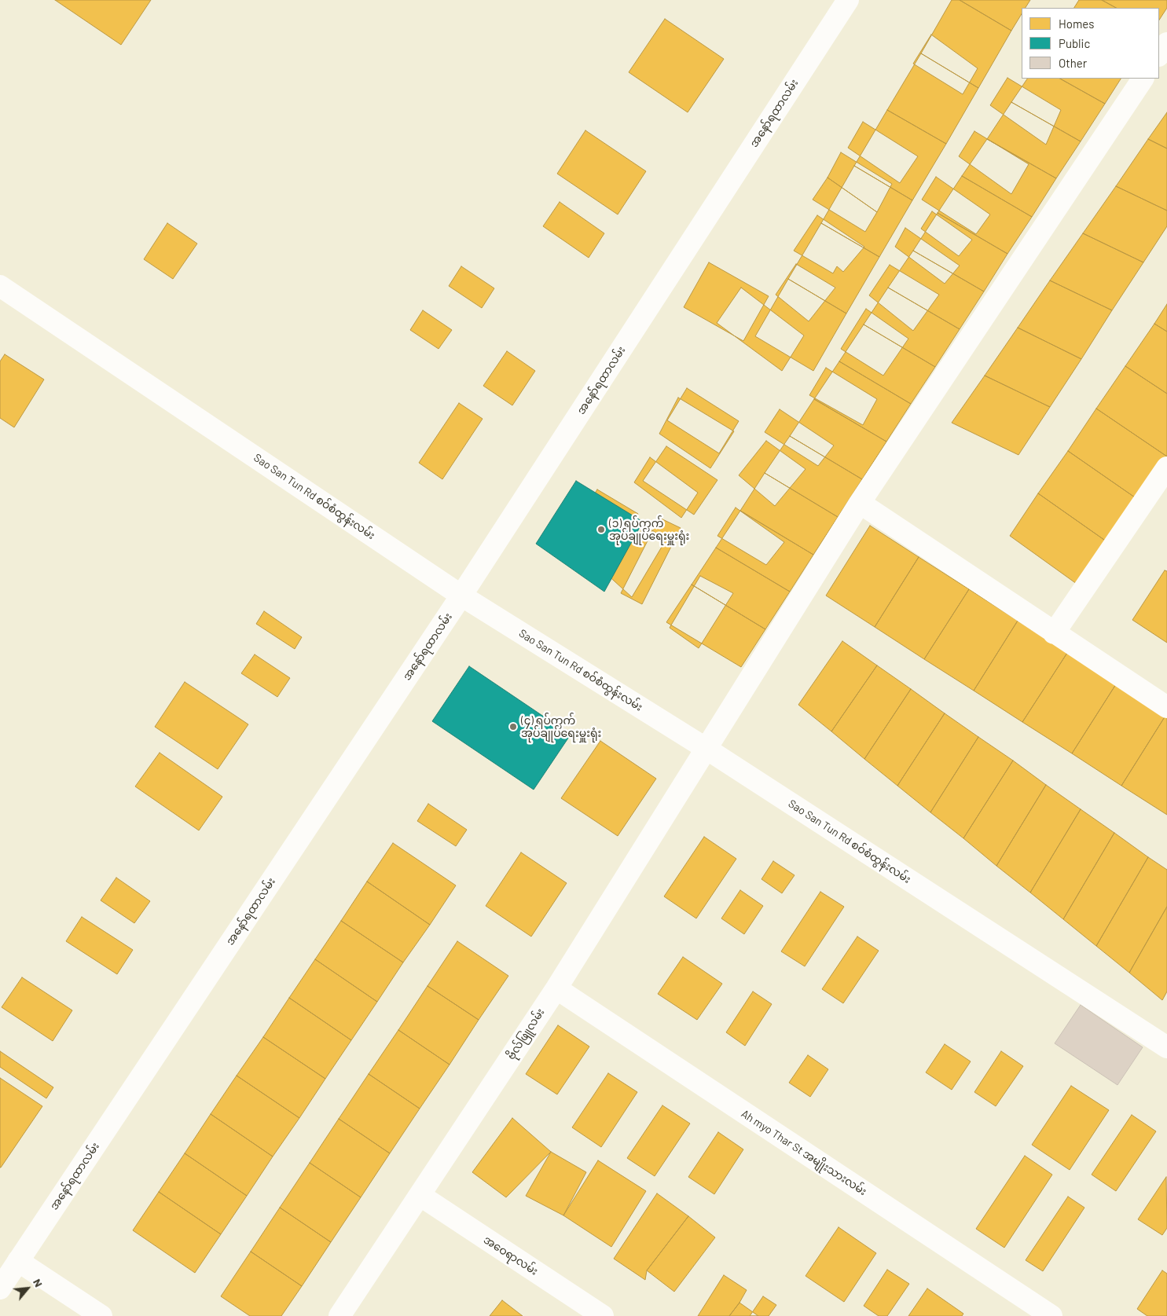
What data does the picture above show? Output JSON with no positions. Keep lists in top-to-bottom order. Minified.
{"streets":{"street":["အနော်ရထာလမ်း","Sao San Tun Rd စဝ်စံထွန်းလမ်း","ဗိုလ်ဖြူလမ်း","Ah myo Thar St အမျိုးသားလမ်း","အဝေရာလမ်း"]},"crossings":[["အနော်ရထာလမ်း","Sao San Tun Rd စဝ်စံထွန်းလမ်း"],["Sao San Tun Rd စဝ်စံထွန်းလမ်း","ဗိုလ်ဖြူလမ်း"],["ဗိုလ်ဖြူလမ်း","Ah myo Thar St အမျိုးသားလမ်း"],["ဗိုလ်ဖြူလမ်း","အဝေရာလမ်း"]],"places":["(၁) ရပ်ကွက် အုပ်ချုပ်ရေးမှူးရုံး","(၄) ရပ်ကွက် အုပ်ချုပ်ရေးမှူးရုံး"],"legend":["Homes","Public","Other"],"north":"top right"}
